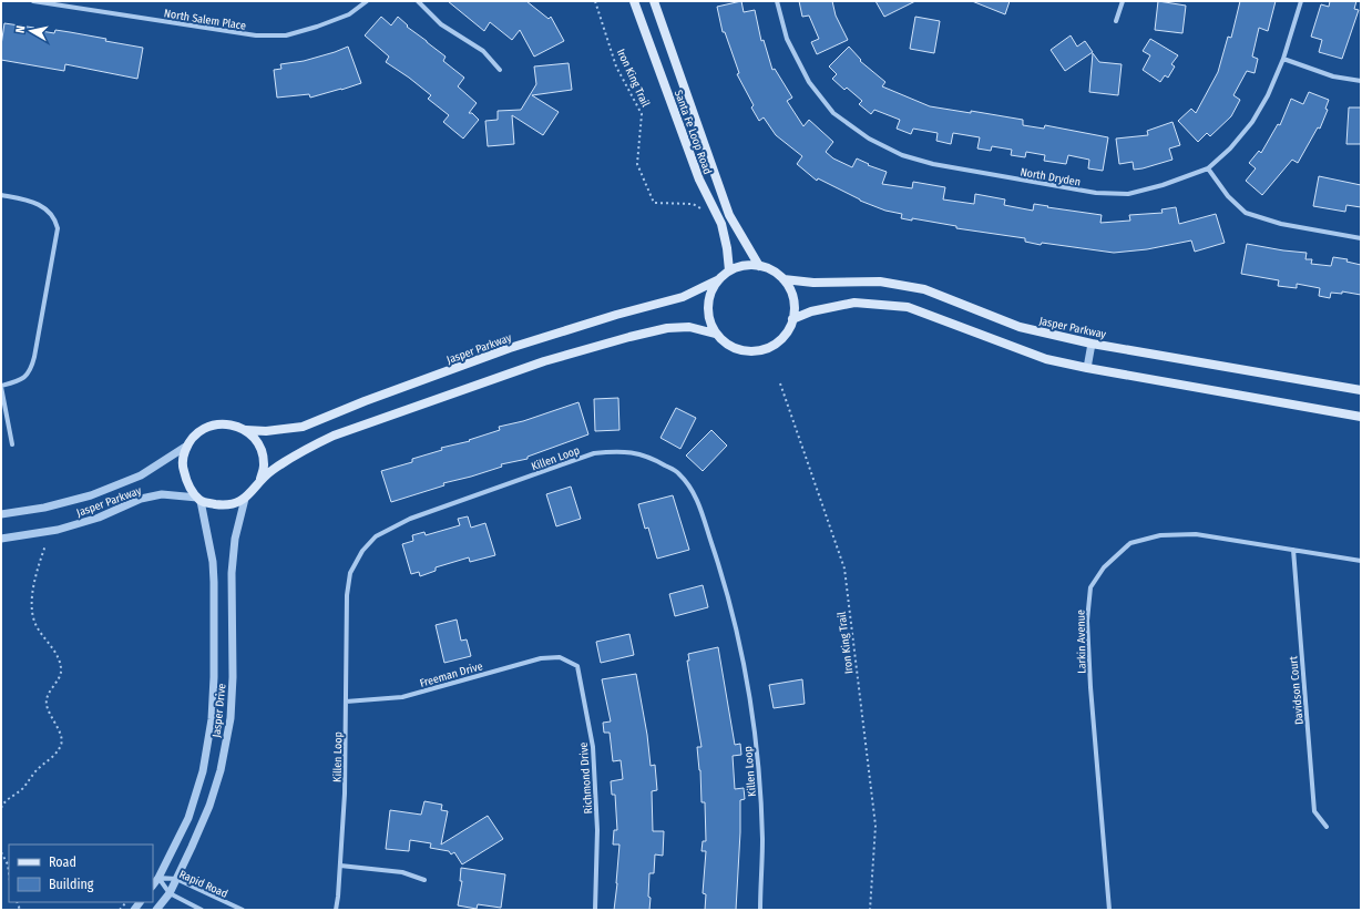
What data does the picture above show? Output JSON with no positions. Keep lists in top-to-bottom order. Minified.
{"streets":{"main road":["Santa Fe Loop Road","Jasper Parkway"],"street":["North Salem Place","North Dryden","Killen Loop","Larkin Avenue","Freeman Drive","Davidson Court","Jasper Drive","Richmond Drive","Rapid Road"],"path":["Iron King Trail"]},"crossings":[["Santa Fe Loop Road","Jasper Parkway"],["Jasper Parkway","Jasper Drive"],["Killen Loop","Freeman Drive"],["Larkin Avenue","Davidson Court"],["Freeman Drive","Richmond Drive"],["Jasper Drive","Rapid Road"]],"legend":["Road","Building"],"north":"left"}
